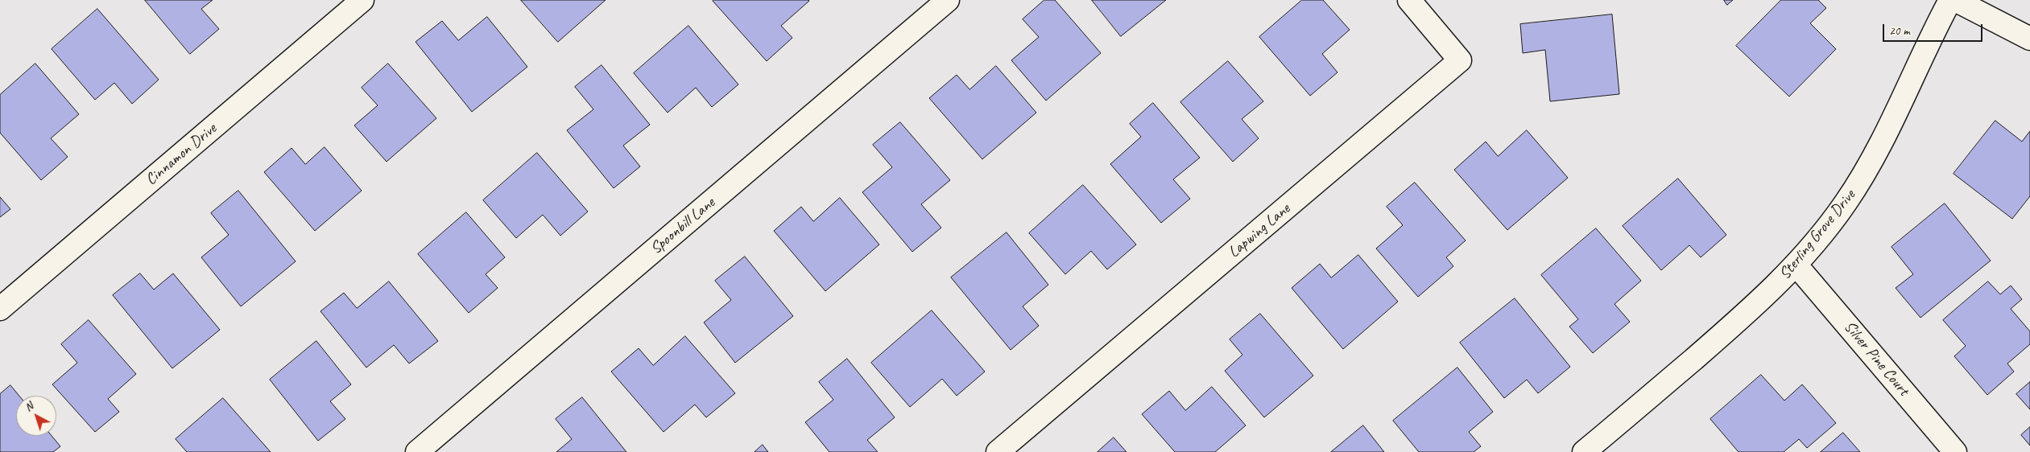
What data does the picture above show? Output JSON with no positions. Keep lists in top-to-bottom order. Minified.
{"streets":{"street":["Cinnamon Drive","Spoonbill Lane","Lapwing Lane","Sterling Grove Drive","Silver Pine Court"]},"crossings":[["Sterling Grove Drive","Silver Pine Court"]],"scale_bar":"20 m","north":"top left"}
